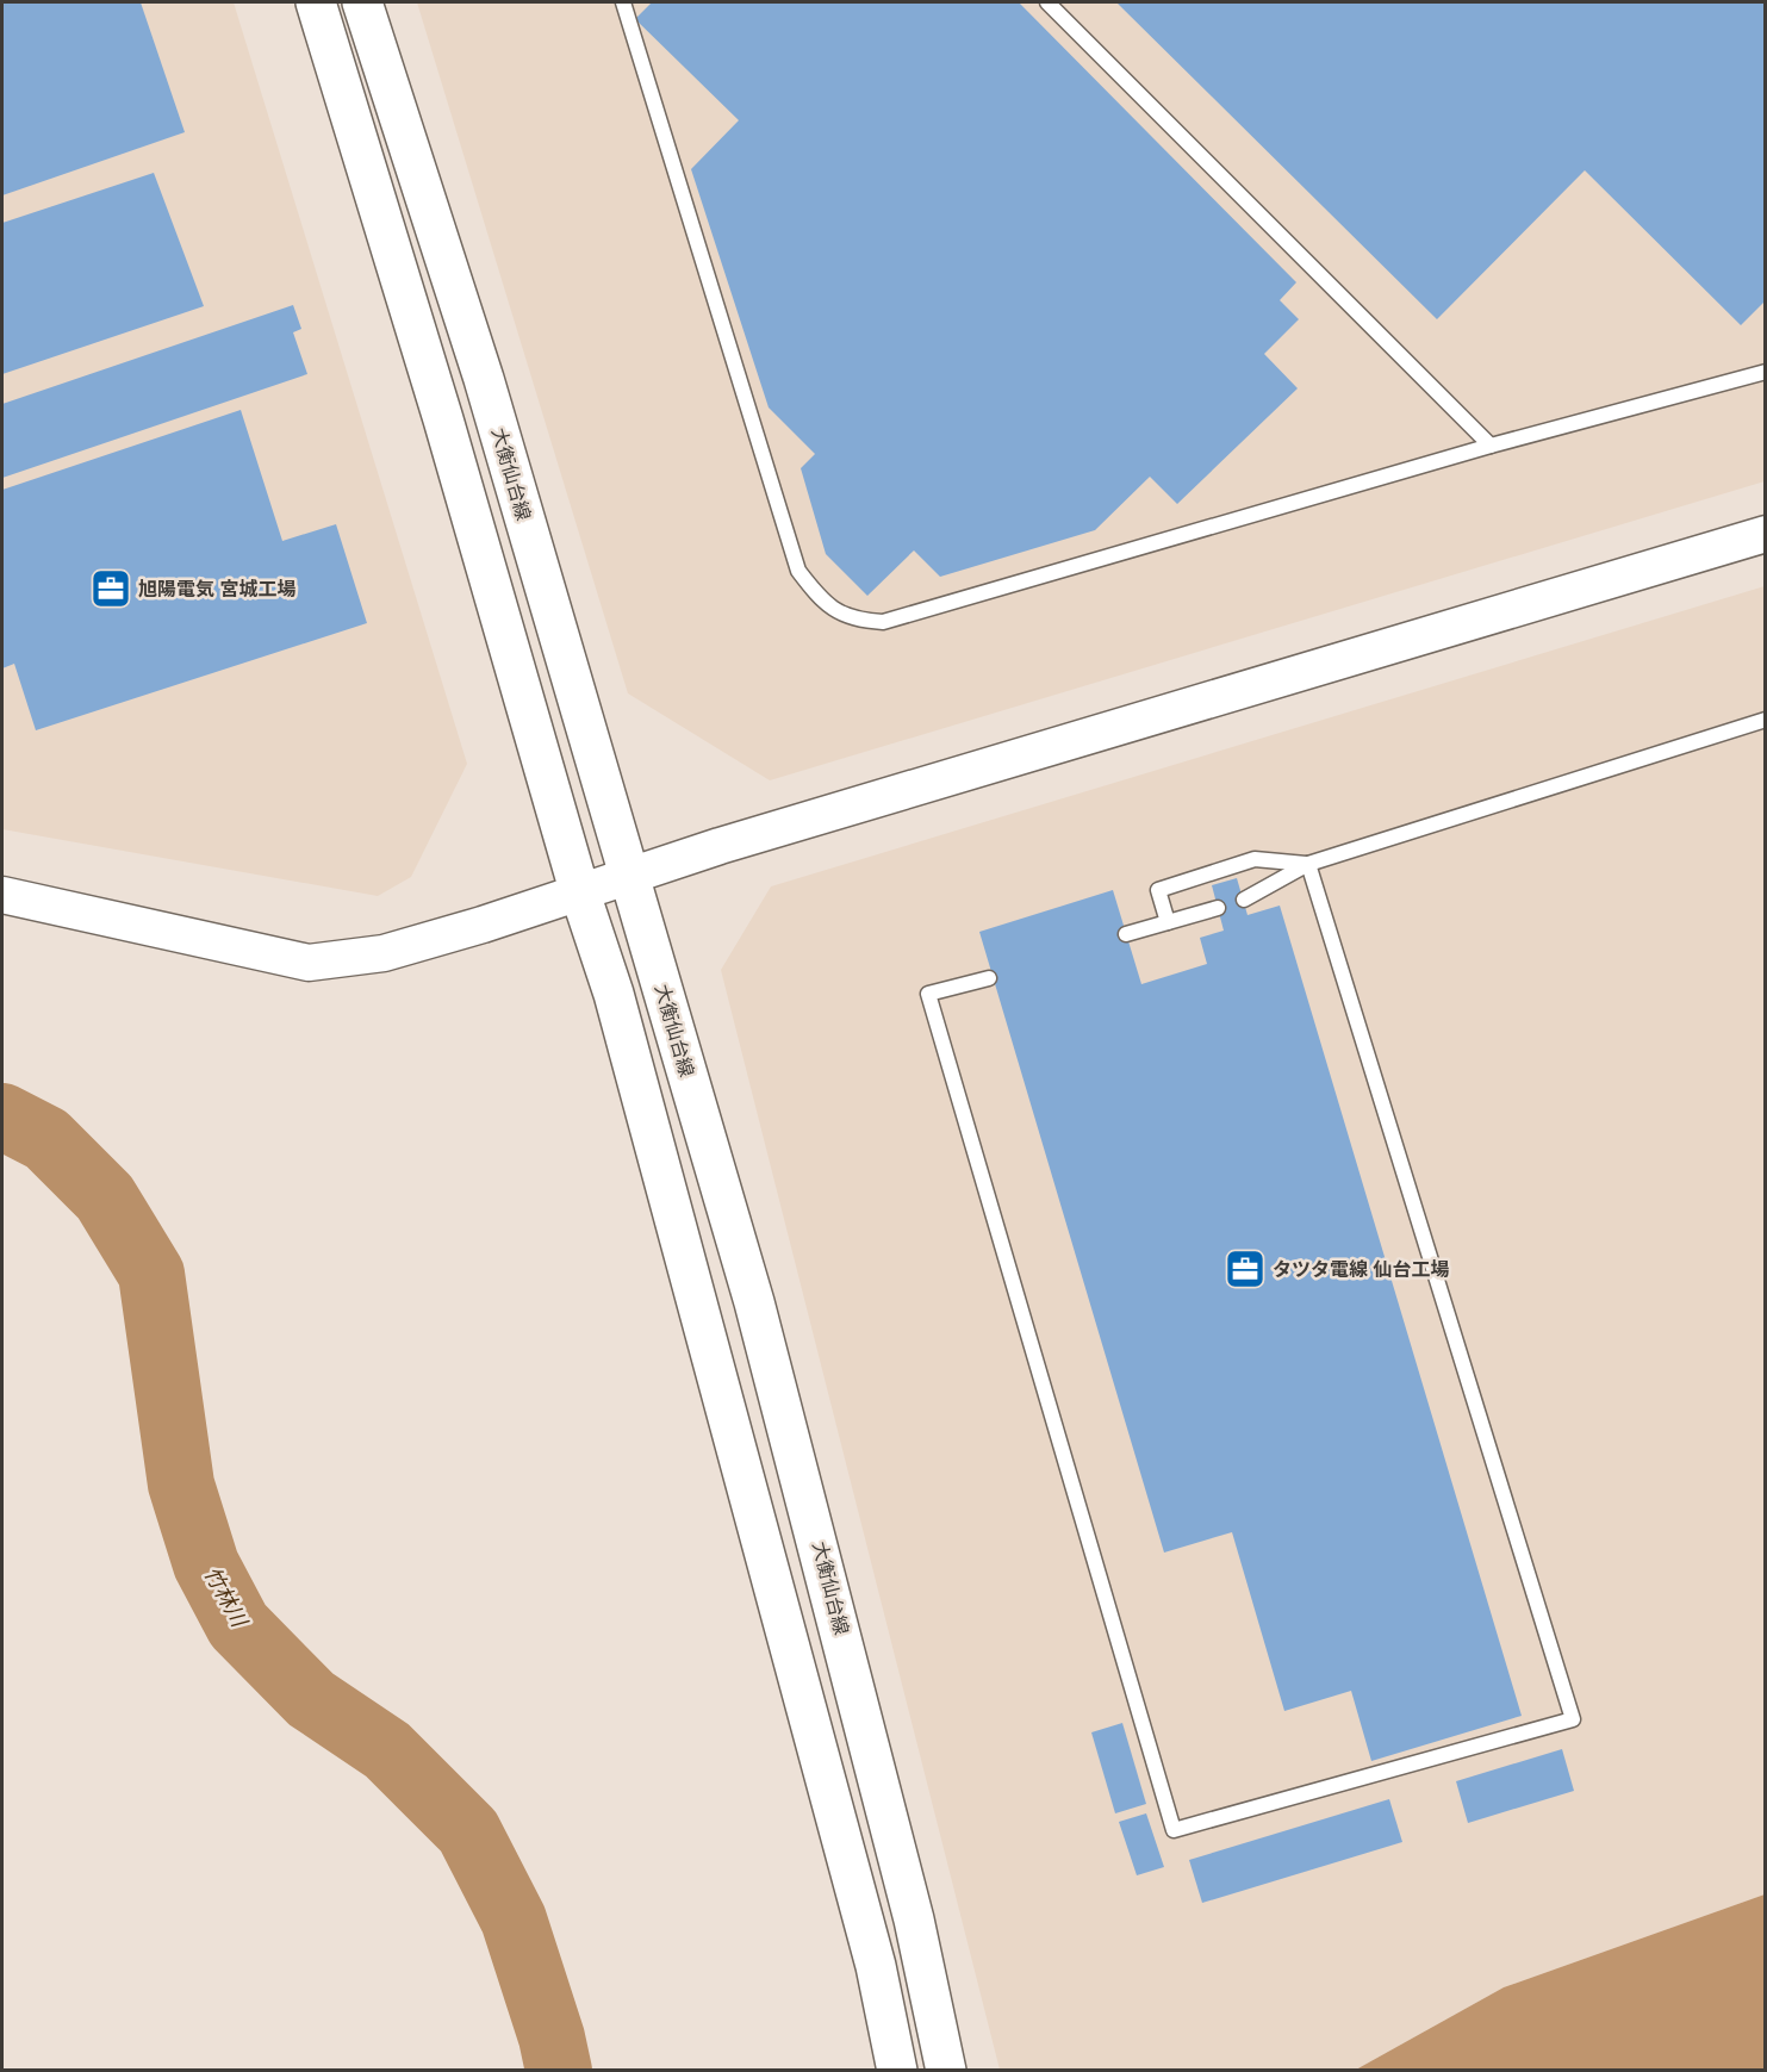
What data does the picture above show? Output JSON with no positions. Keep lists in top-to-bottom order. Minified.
{"streets":{"main road":["大衡仙台線"]},"water":["竹林川"],"places":{"office":["旭陽電気 宮城工場","タツタ電線 仙台工場"]}}
